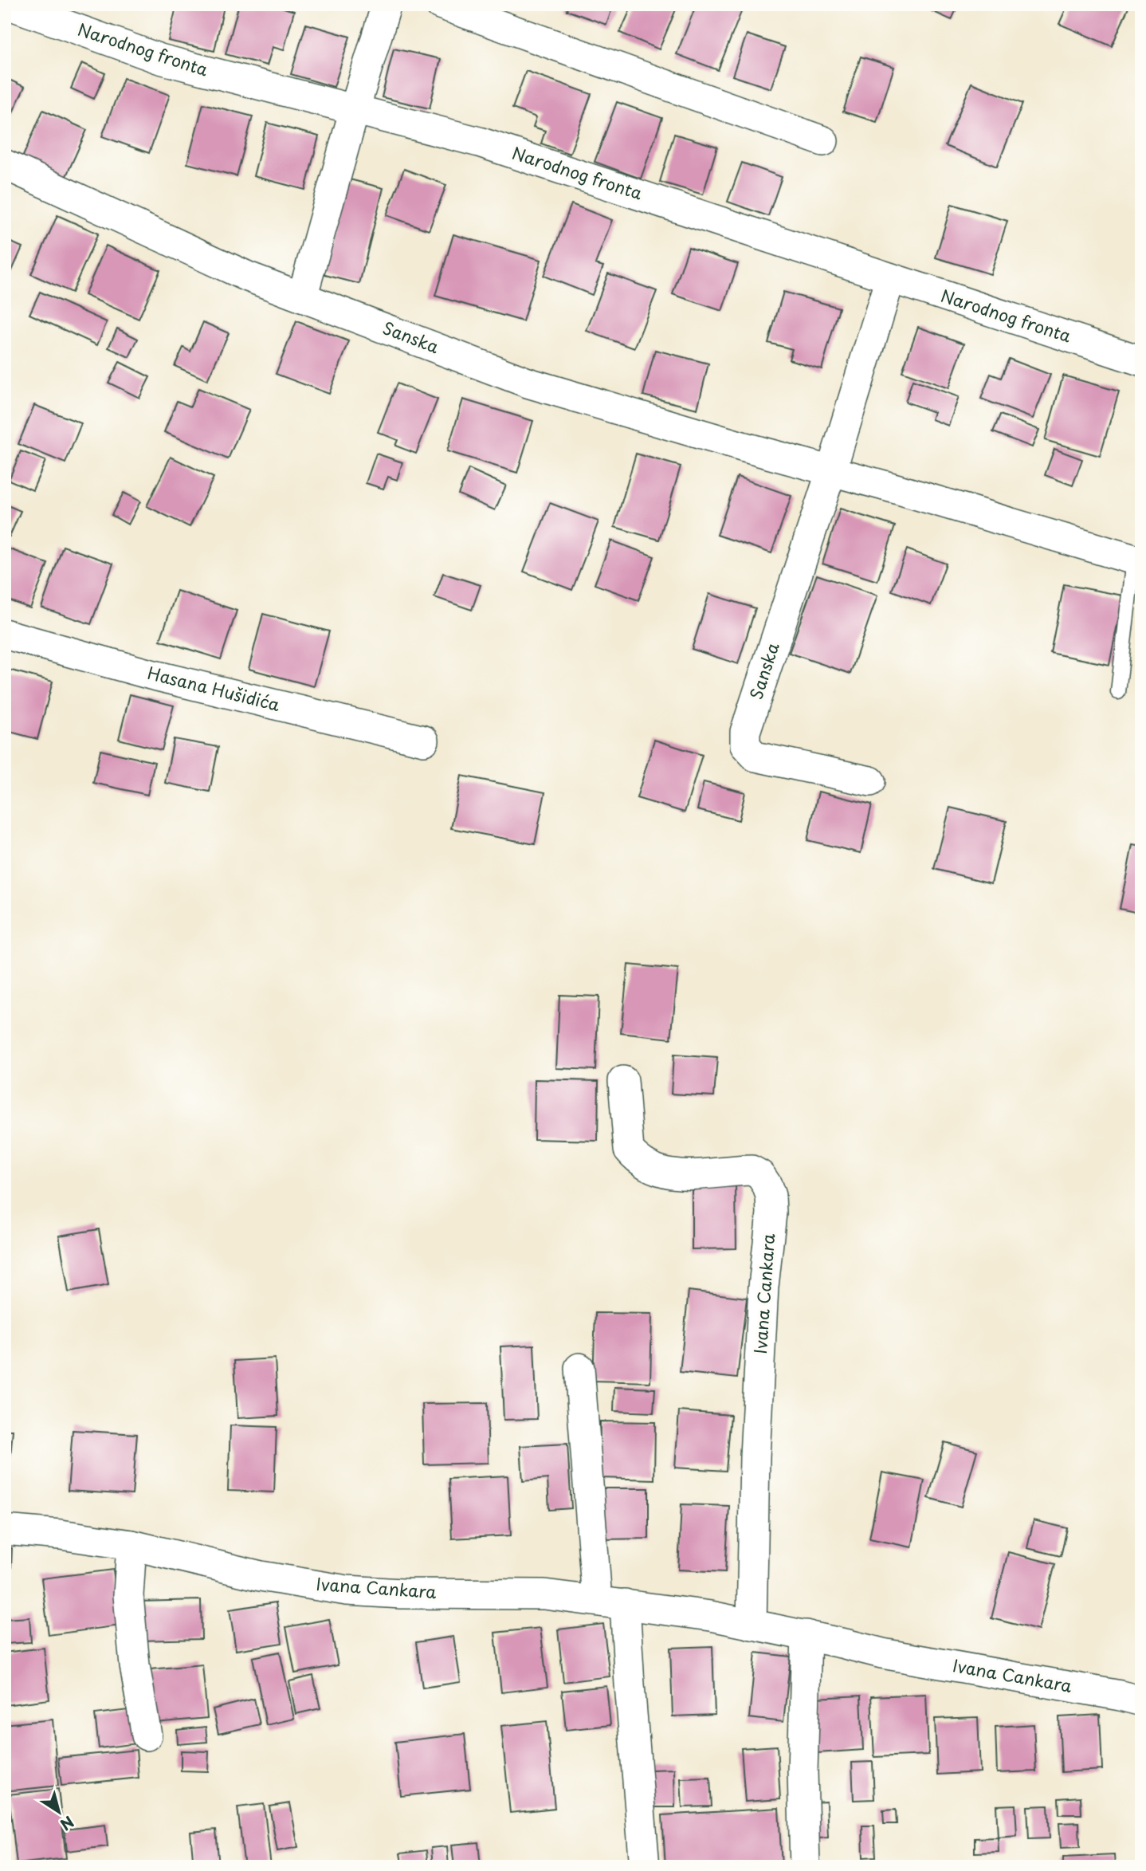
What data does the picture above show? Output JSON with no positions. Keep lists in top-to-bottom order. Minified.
{"streets":{"street":["Narodnog fronta","Sanska","Hasana Hušidića","Ivana Cankara"]},"crossings":[["Narodnog fronta","Sanska"]],"north":"bottom right"}
